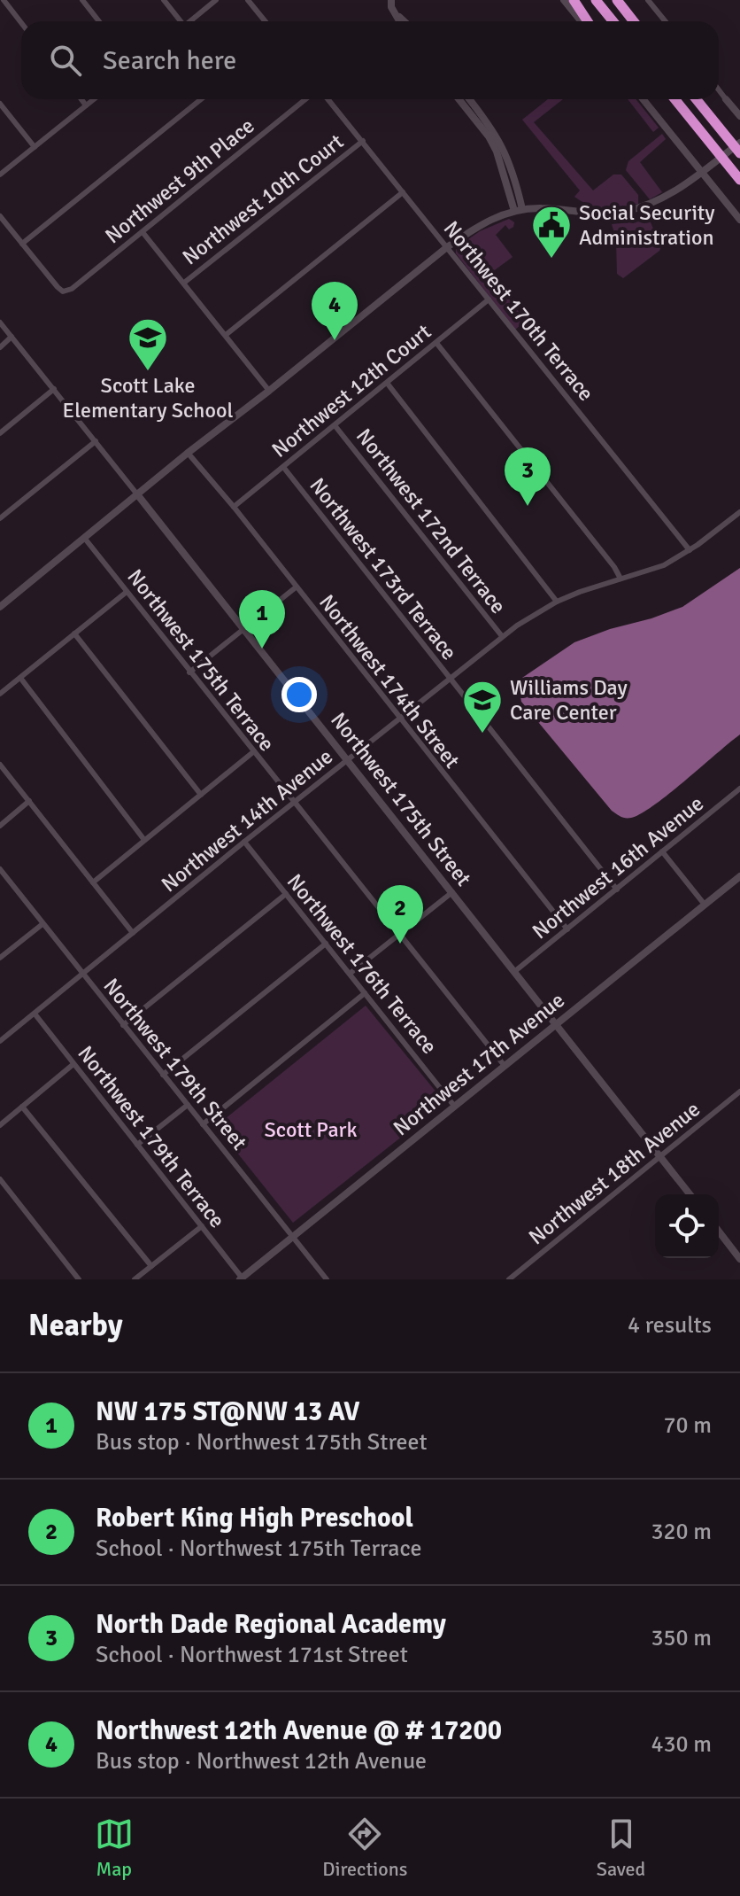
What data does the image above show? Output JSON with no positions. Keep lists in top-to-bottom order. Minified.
{"streets":{"street":["Northwest 9th Place","Northwest 10th Court","Northwest 170th Terrace","Northwest 12th Court","Northwest 172nd Terrace","Northwest 173rd Terrace","Northwest 175th Terrace","Northwest 174th Street","Northwest 175th Street","Northwest 14th Avenue","Northwest 16th Avenue","Northwest 176th Terrace","Northwest 179th Street","Northwest 17th Avenue","Northwest 179th Terrace","Northwest 18th Avenue"]},"crossings":[["Northwest 10th Court","Northwest 170th Terrace"],["Northwest 170th Terrace","Northwest 12th Court"],["Northwest 170th Terrace","Northwest 14th Avenue"],["Northwest 12th Court","Northwest 172nd Terrace"],["Northwest 12th Court","Northwest 173rd Terrace"],["Northwest 12th Court","Northwest 174th Street"],["Northwest 172nd Terrace","Northwest 14th Avenue"],["Northwest 173rd Terrace","Northwest 14th Avenue"],["Northwest 173rd Terrace","Northwest 16th Avenue"],["Northwest 175th Terrace","Northwest 14th Avenue"],["Northwest 175th Terrace","Northwest 17th Avenue"],["Northwest 174th Street","Northwest 14th Avenue"],["Northwest 174th Street","Northwest 16th Avenue"],["Northwest 175th Street","Northwest 14th Avenue"],["Northwest 175th Street","Northwest 16th Avenue"],["Northwest 175th Street","Northwest 17th Avenue"],["Northwest 175th Street","Northwest 18th Avenue"],["Northwest 14th Avenue","Northwest 176th Terrace"],["Northwest 14th Avenue","Northwest 179th Street"],["Northwest 14th Avenue","Northwest 179th Terrace"],["Northwest 176th Terrace","Northwest 17th Avenue"],["Northwest 179th Street","Northwest 17th Avenue"],["Northwest 17th Avenue","Northwest 179th Terrace"]],"parks":["Scott Park"],"places":{"public building":["Social Security Administration"],"school or university":["Scott Lake Elementary School","Williams Day Care Center"]},"page":{"search":"Search here","pins":["4","3","1","2"],"heading":["Nearby","4 results"],"list":[{"mark":"1","name":"NW 175 ST@NW 13 AV","note":"Bus stop · Northwest 175th Street","value":"70 m"},{"mark":"2","name":"Robert King High Preschool","note":"School · Northwest 175th Terrace","value":"320 m"},{"mark":"3","name":"North Dade Regional Academy","note":"School · Northwest 171st Street","value":"350 m"},{"mark":"4","name":"Northwest 12th Avenue @ # 17200","note":"Bus stop · Northwest 12th Avenue","value":"430 m"}],"nav":["Map","Directions","Saved"]}}
